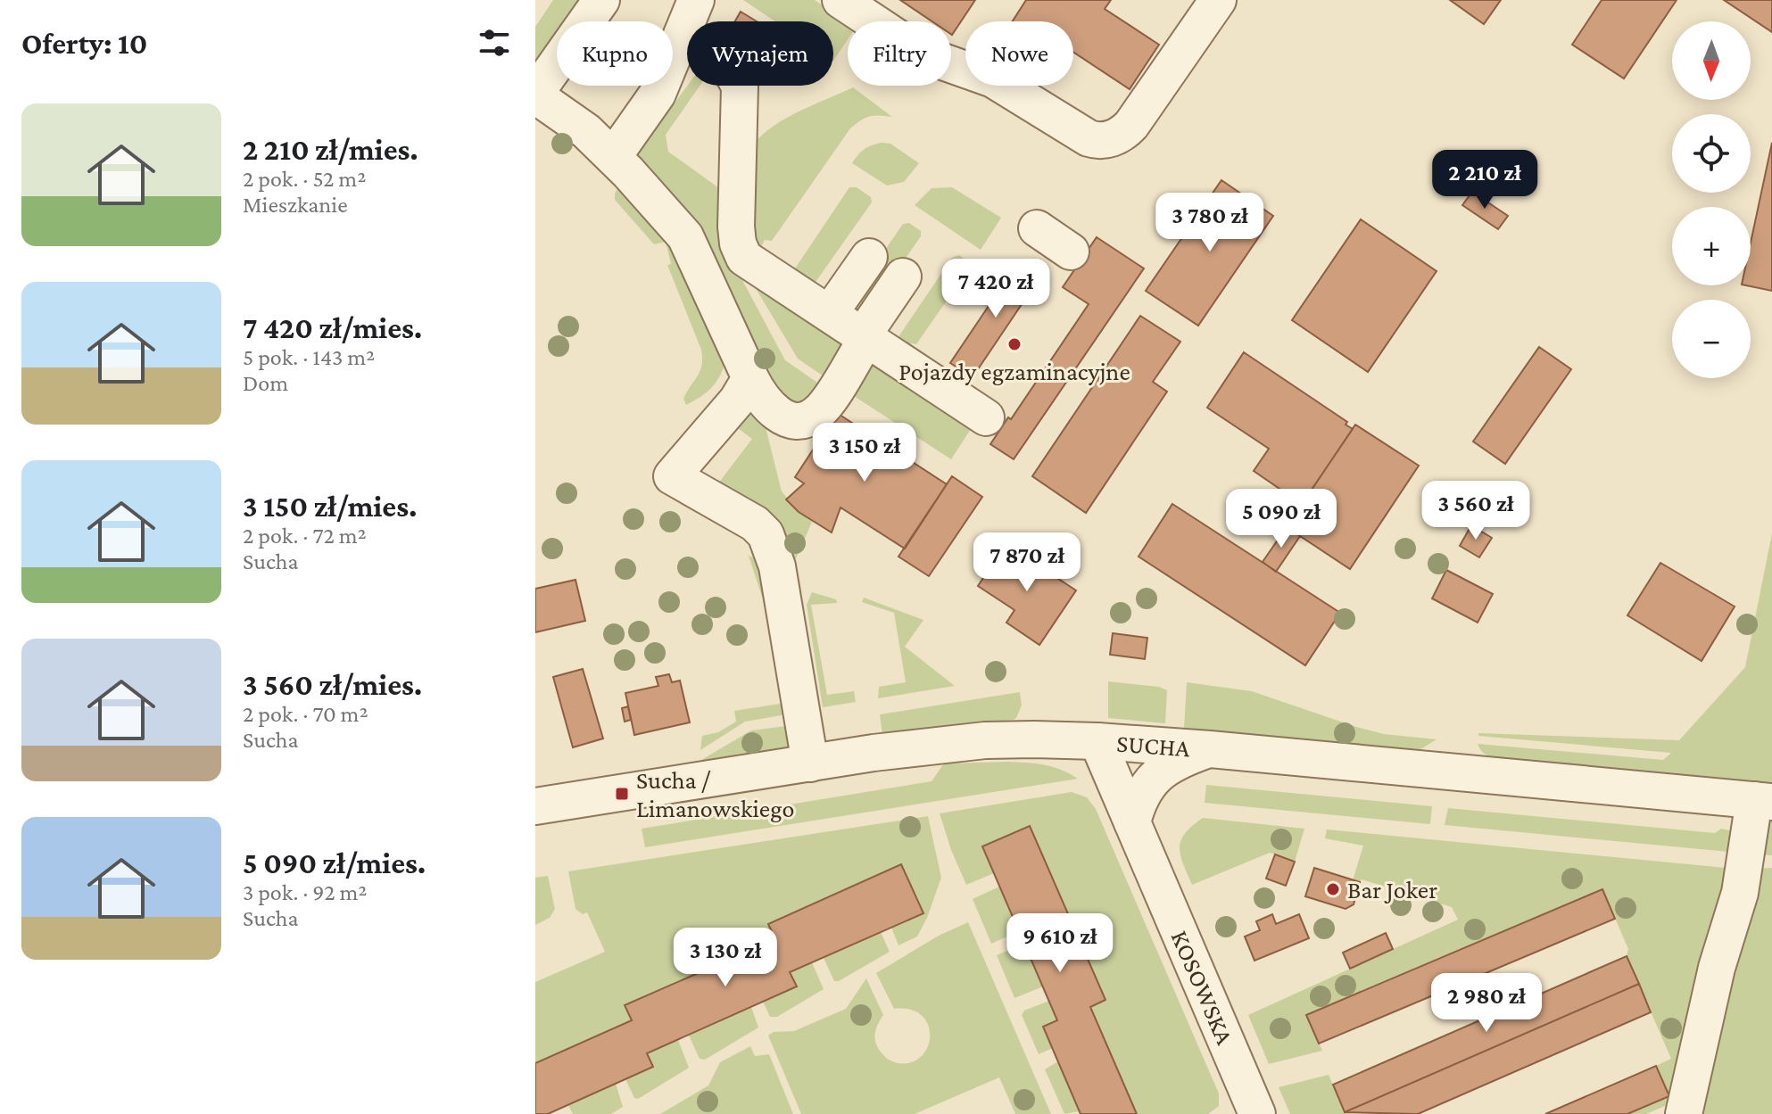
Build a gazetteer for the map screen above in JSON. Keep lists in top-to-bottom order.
{
  "streets": {
    "street": ["SUCHA", "KOSOWSKA"]
  },
  "crossings": [
    ["SUCHA", "KOSOWSKA"]
  ],
  "places": {
    "other": ["Pojazdy egzaminacyjne", "Bar Joker"],
    "transit": ["Sucha / Limanowskiego"]
  },
  "north": "bottom",
  "page": {
    "heading": "Oferty: 10",
    "map_buttons": ["+", "−"],
    "chip": [
      "Kupno",
      "Wynajem",
      "Filtry",
      "Nowe"
    ],
    "list": [
      {
        "name": "2 210 zł/mies.",
        "note": "2 pok. · 52 m² · Mieszkanie"
      },
      {
        "name": "7 420 zł/mies.",
        "note": "5 pok. · 143 m² · Dom"
      },
      {
        "name": "3 150 zł/mies.",
        "note": "2 pok. · 72 m² · Sucha"
      },
      {
        "name": "3 560 zł/mies.",
        "note": "2 pok. · 70 m² · Sucha"
      },
      {
        "name": "5 090 zł/mies.",
        "note": "3 pok. · 92 m² · Sucha"
      }
    ],
    "price": [
      "2 210 zł",
      "3 780 zł",
      "7 420 zł",
      "3 150 zł",
      "3 560 zł",
      "5 090 zł",
      "7 870 zł",
      "9 610 zł",
      "3 130 zł",
      "2 980 zł"
    ]
  }
}
